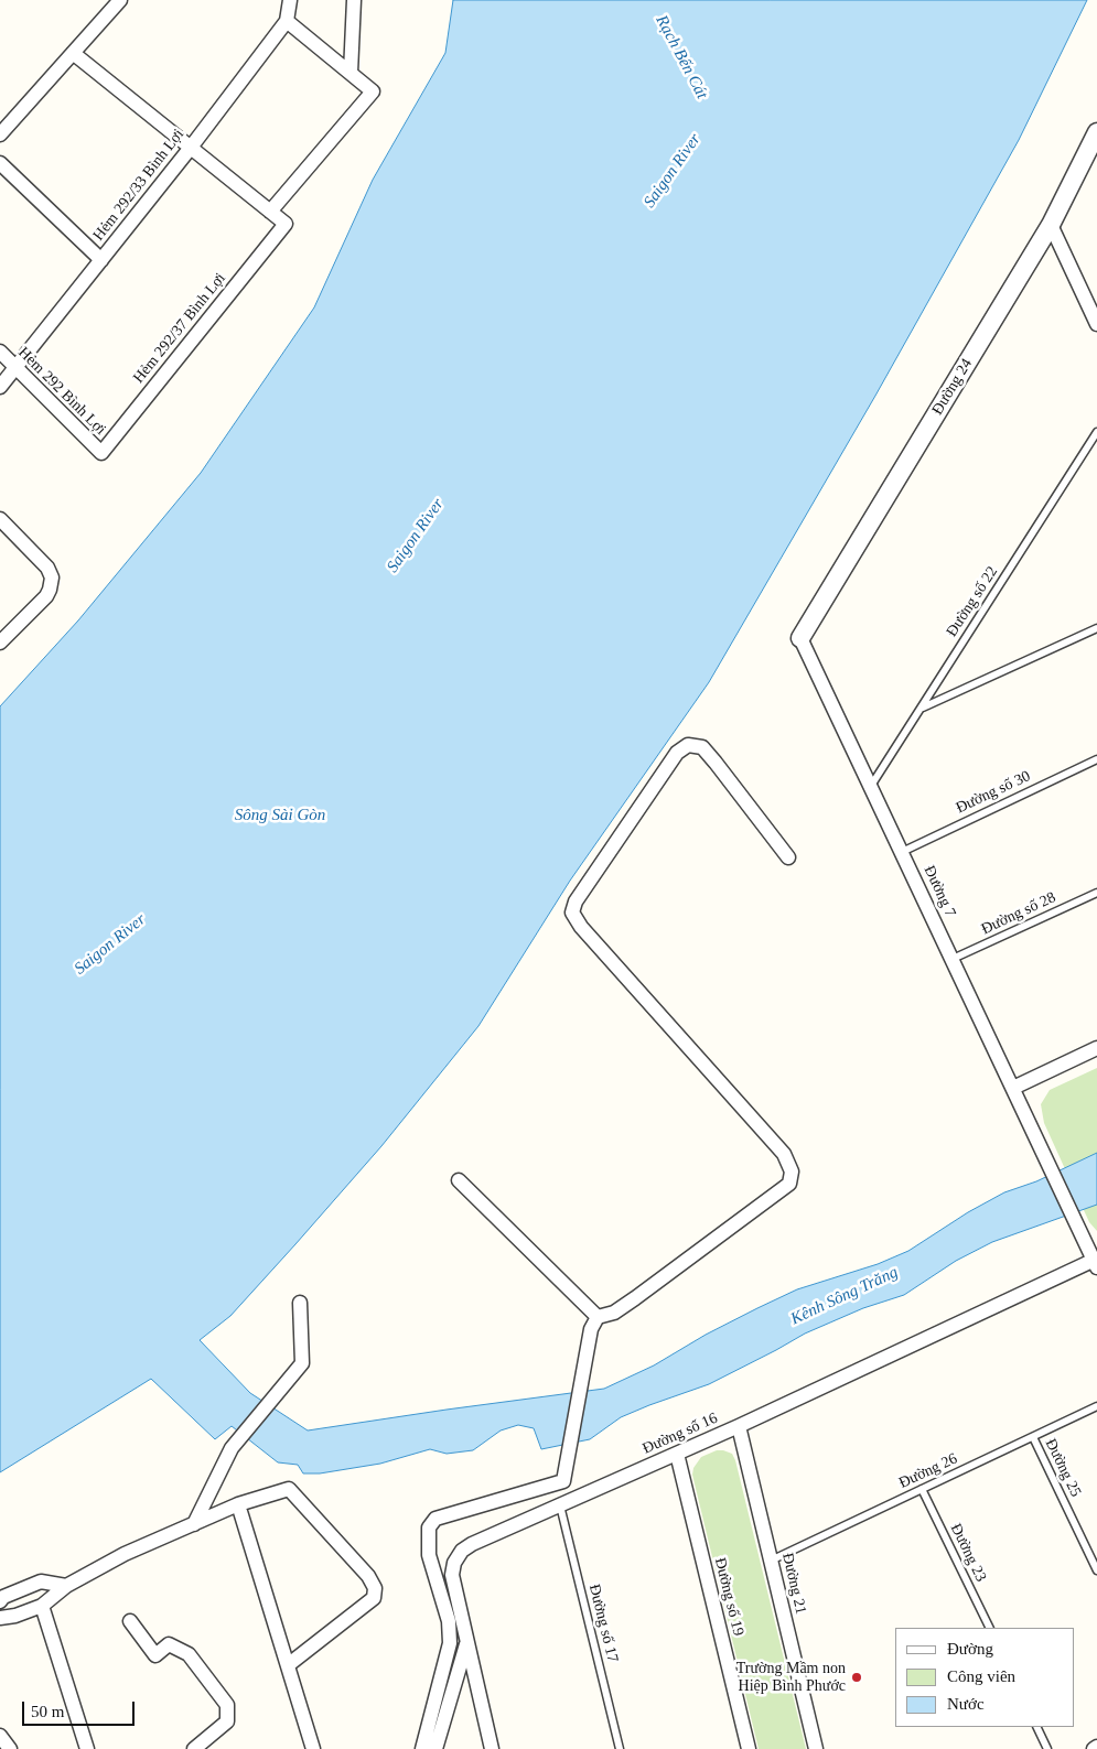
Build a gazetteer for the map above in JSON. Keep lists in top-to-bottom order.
{
  "streets": {
    "street": [
      "Hẻm 292/33 Bình Lợi",
      "Hẻm 292/37 Bình Lợi",
      "Đường 24",
      "Hẻm 292 Bình Lợi",
      "Đường 7",
      "Đường số 16",
      "Đường 21",
      "Đường số 19"
    ],
    "lane": [
      "Đường số 22",
      "Đường số 30",
      "Đường số 28",
      "Đường 25",
      "Đường 26",
      "Đường 23",
      "Đường số 17"
    ]
  },
  "crossings": [
    ["Hẻm 292/33 Bình Lợi", "Hẻm 292 Bình Lợi"],
    ["Hẻm 292/37 Bình Lợi", "Hẻm 292 Bình Lợi"],
    ["Đường 24", "Đường 7"],
    ["Đường số 22", "Đường 7"],
    ["Đường số 30", "Đường 7"],
    ["Đường 7", "Đường số 28"],
    ["Đường 7", "Đường số 16"],
    ["Đường số 16", "Đường 21"],
    ["Đường số 16", "Đường số 19"],
    ["Đường số 16", "Đường số 17"],
    ["Đường 25", "Đường 26"],
    ["Đường 26", "Đường 23"],
    ["Đường 26", "Đường 21"]
  ],
  "water": [
    "Rạch Bến Cát",
    "Saigon River",
    "Sông Sài Gòn",
    "Kênh Sông Trăng"
  ],
  "places": ["Trường Mầm non Hiệp Bình Phước"],
  "legend": ["Đường", "Công viên", "Nước"],
  "scale_bar": "50 m"
}
